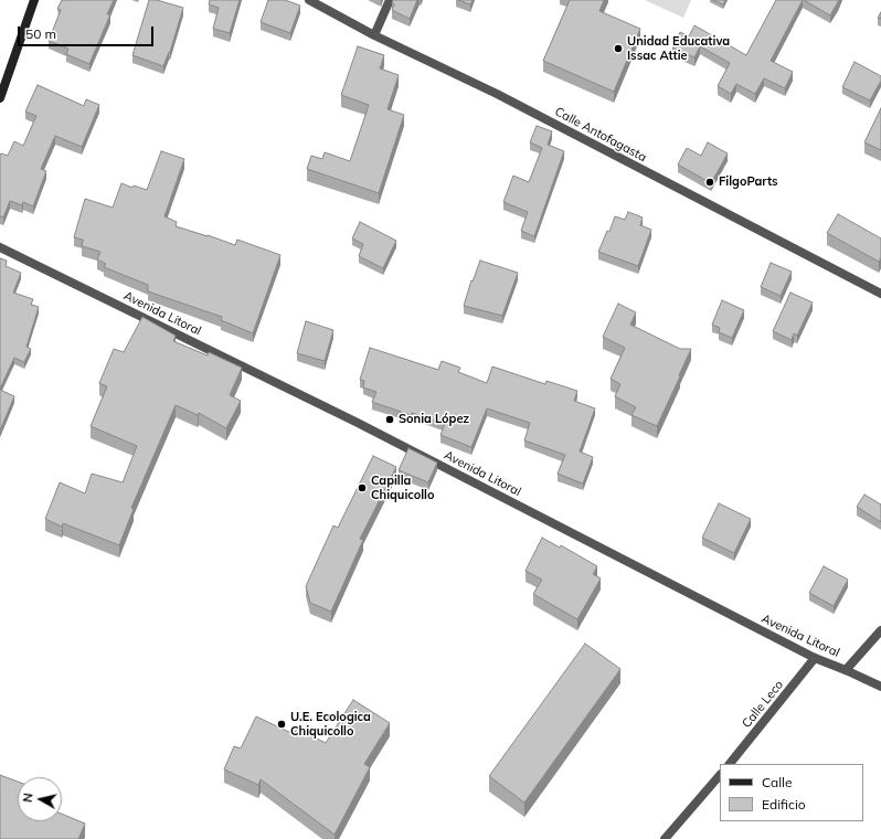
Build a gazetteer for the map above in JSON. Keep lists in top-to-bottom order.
{
  "streets": {
    "street": ["Calle Antofagasta", "Avenida Litoral", "Calle Leco"]
  },
  "crossings": [
    ["Avenida Litoral", "Calle Leco"]
  ],
  "places": [
    "Unidad Educativa Issac Attie",
    "FilgoParts",
    "Sonia López",
    "Capilla Chiquicollo",
    "U.E. Ecologica Chiquicollo"
  ],
  "legend": ["Calle", "Edificio"],
  "scale_bar": "50 m",
  "north": "left"
}
